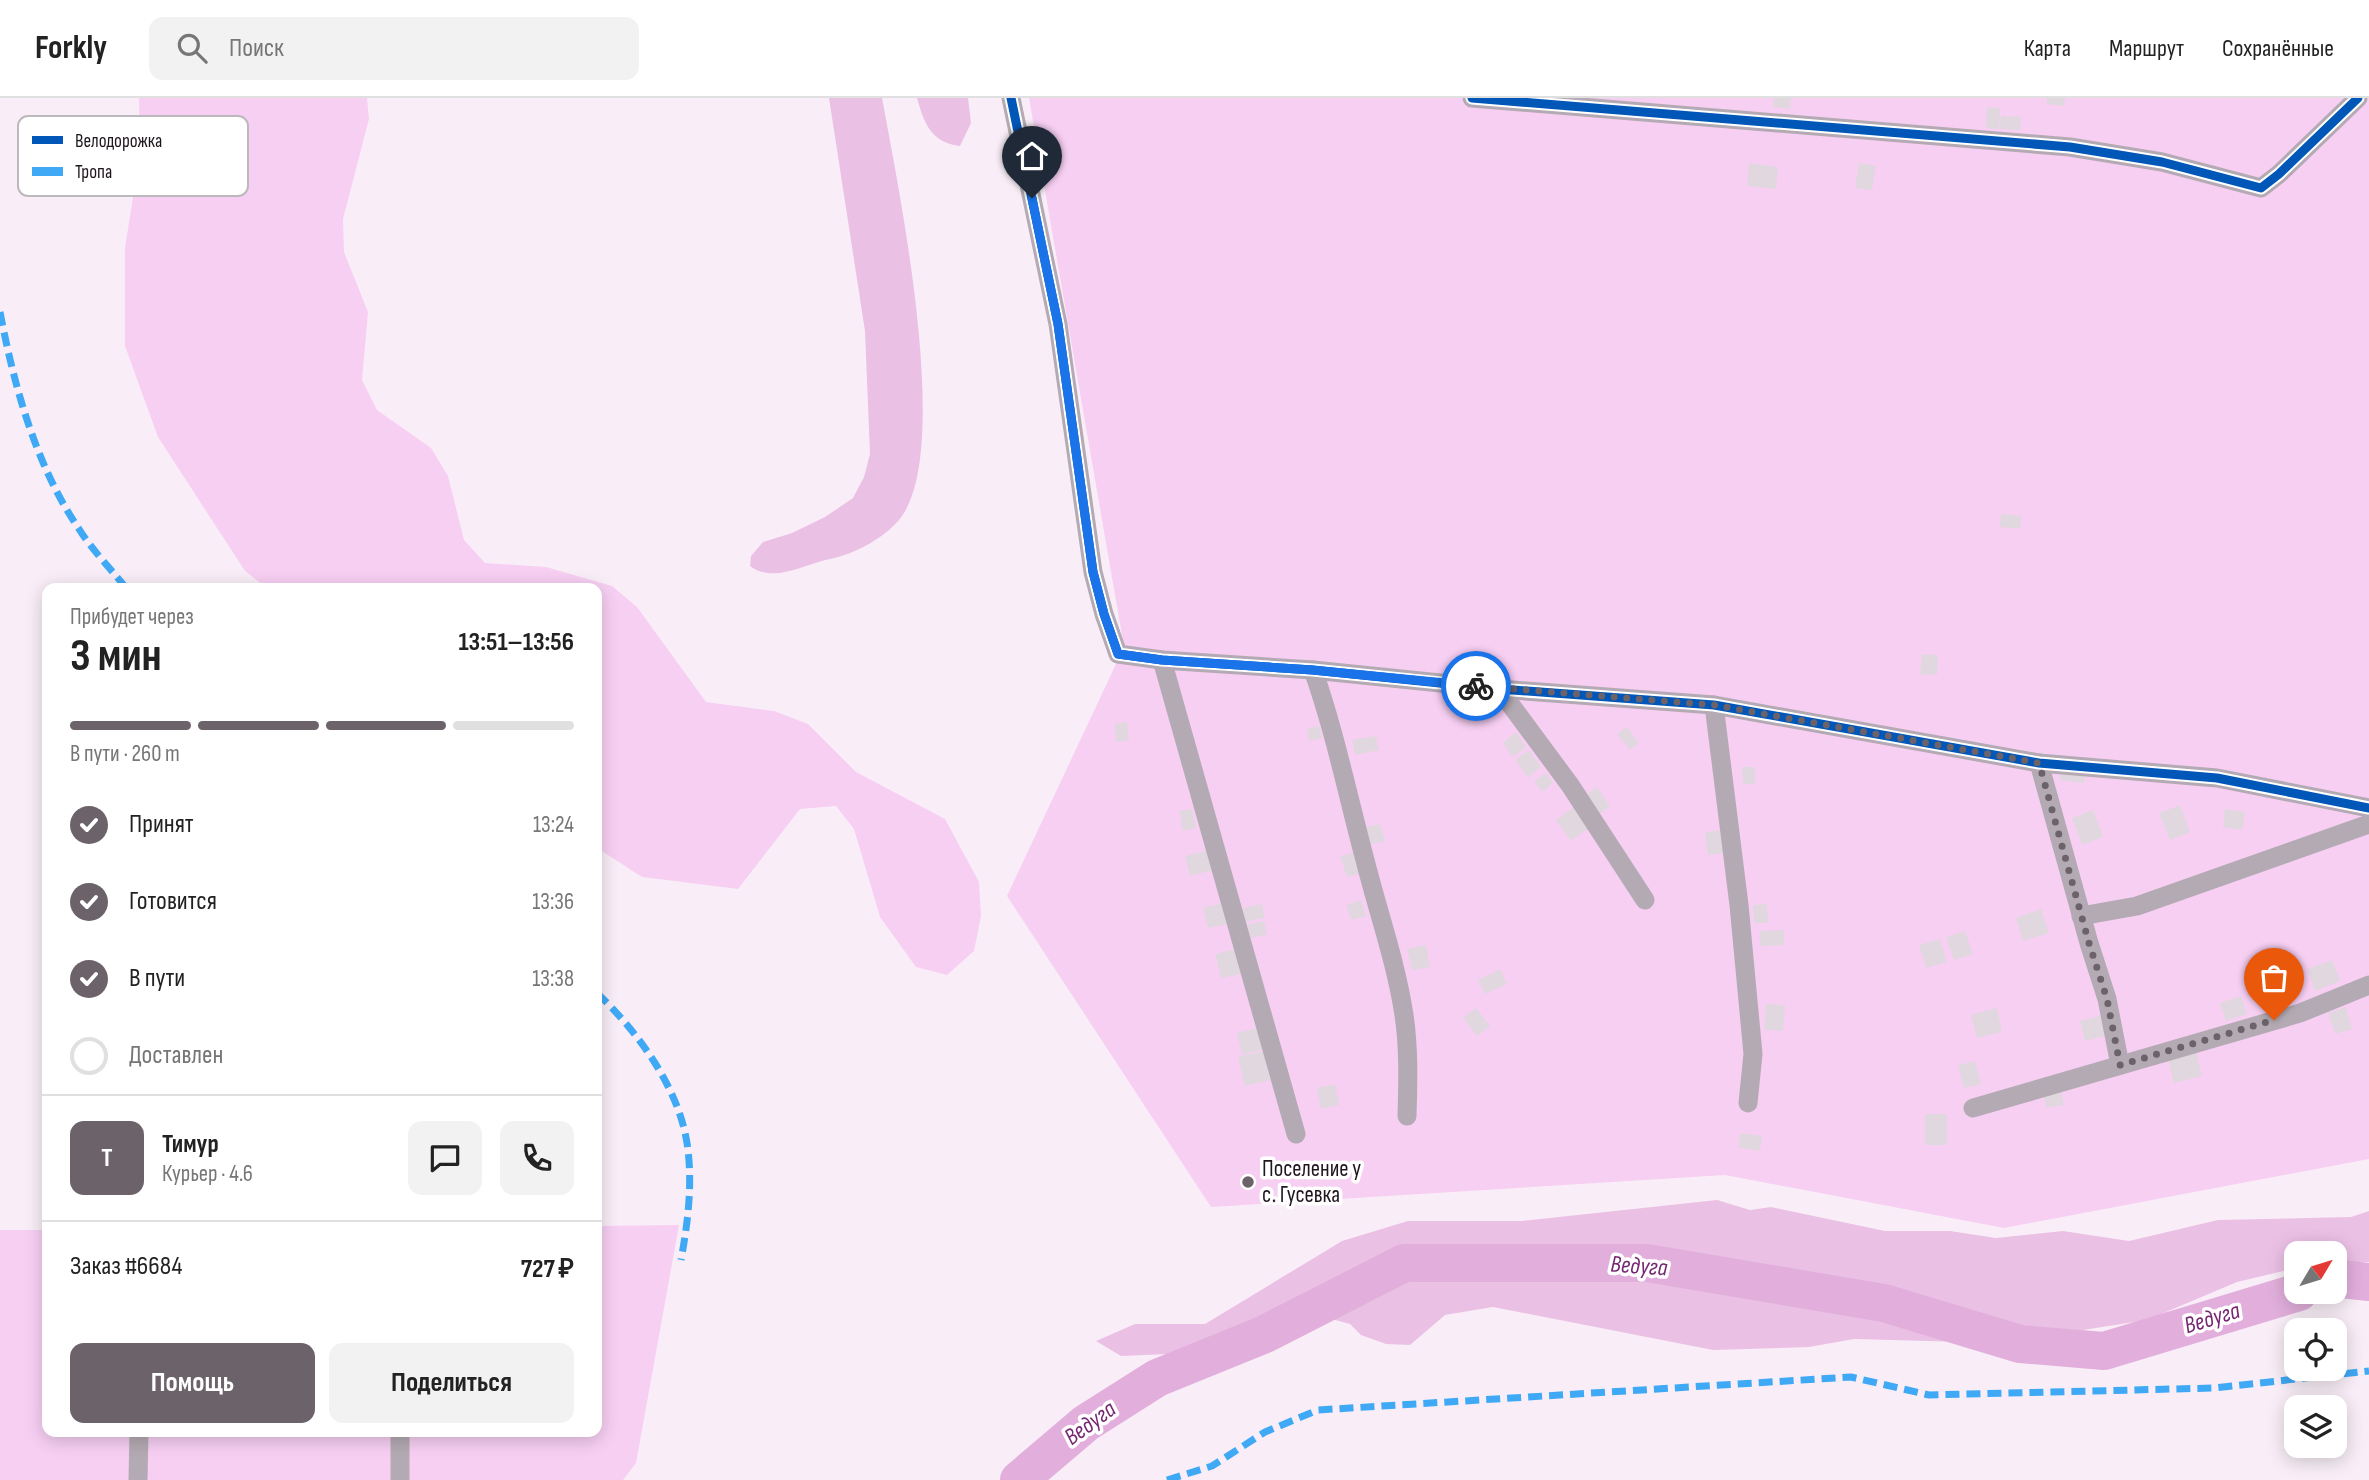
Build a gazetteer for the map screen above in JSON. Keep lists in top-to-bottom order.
{
  "water": ["Ведуга"],
  "places": ["Поселение у с. Гусевка"],
  "legend": ["Велодорожка", "Тропа"],
  "north": "top right",
  "page": {
    "header": "Forkly",
    "search": "Поиск",
    "nav": ["Карта", "Маршрут", "Сохранённые"],
    "heading": ["3 мин", "Прибудет через", "13:51–13:56"],
    "panel": [
      "Тимур",
      "Курьер · 4.6",
      "Заказ #6684",
      "727 ₽"
    ],
    "bar": "В пути · 260 m",
    "list": [
      ["Принят", "13:24"],
      ["Готовится", "13:36"],
      ["В пути", "13:38"],
      "Доставлен"
    ],
    "round": "Т",
    "buttons": ["Помощь", "Поделиться"]
  }
}
